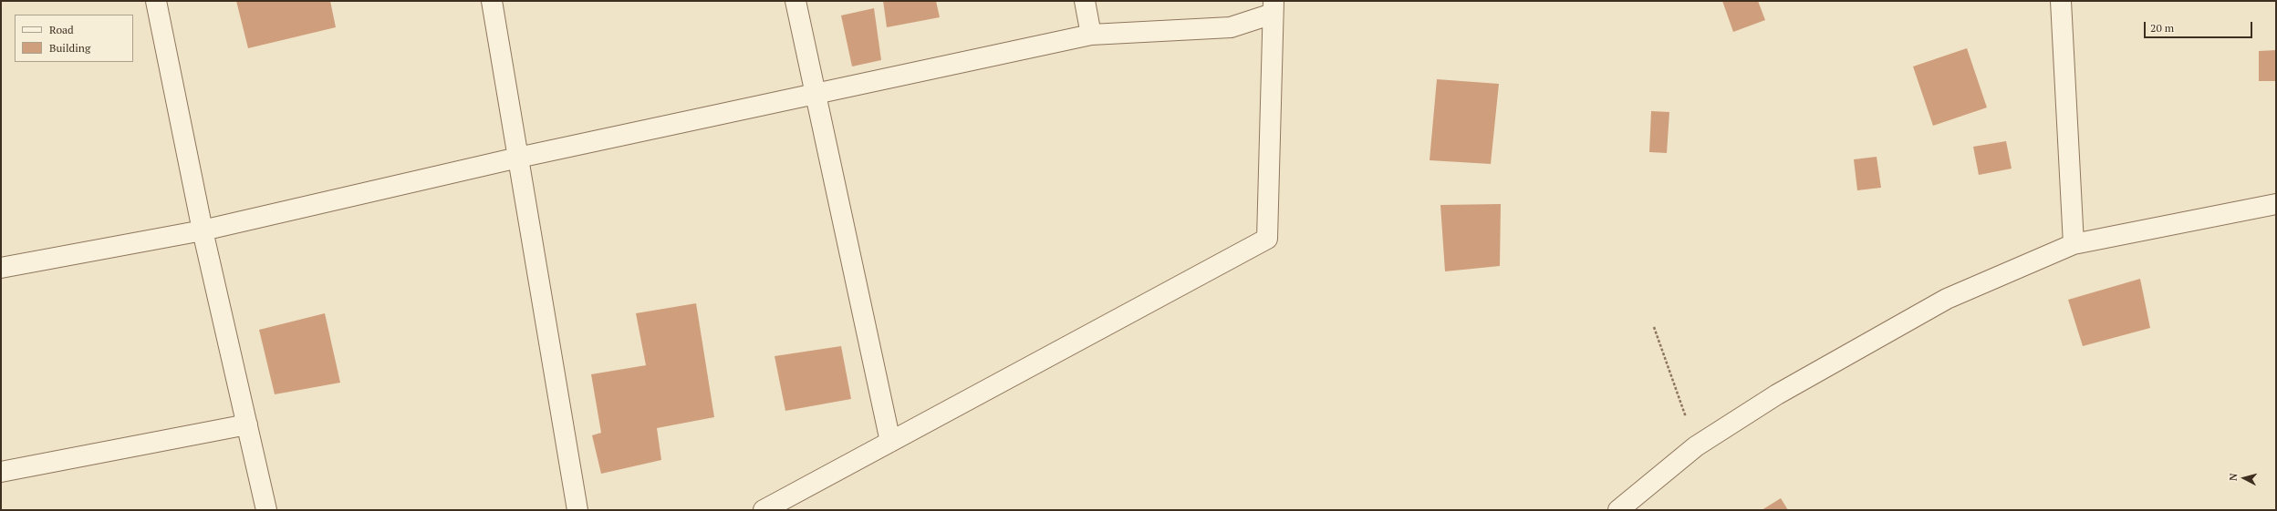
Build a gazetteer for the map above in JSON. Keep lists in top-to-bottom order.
{
  "legend": ["Road", "Building"],
  "scale_bar": "20 m",
  "north": "left"
}
